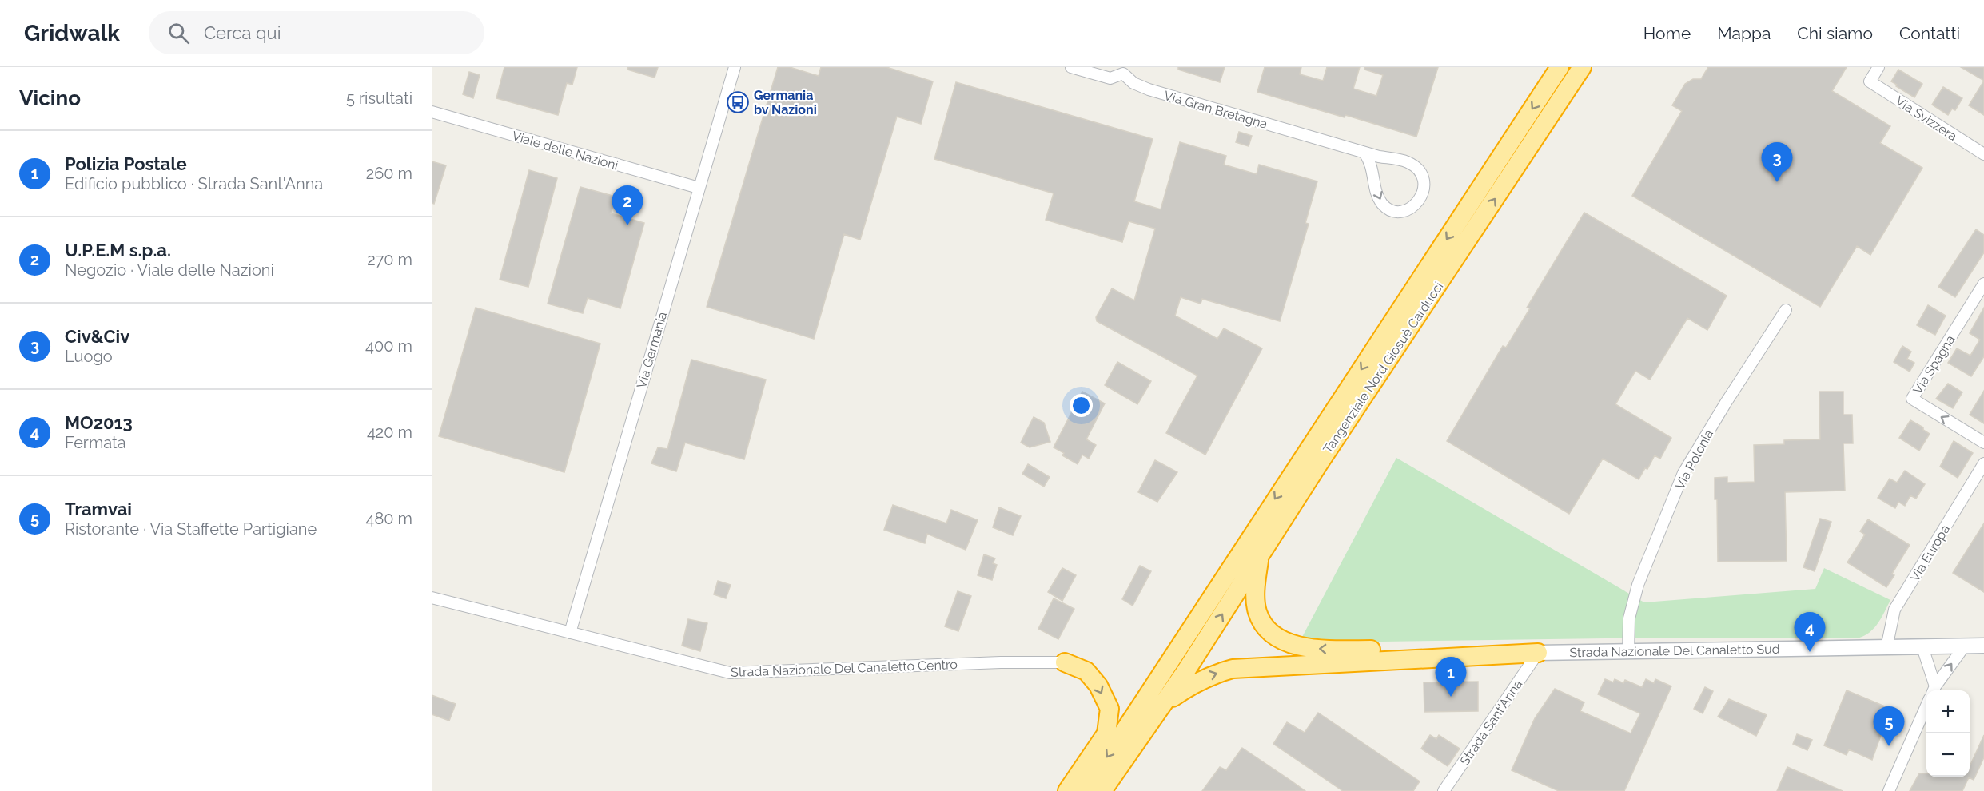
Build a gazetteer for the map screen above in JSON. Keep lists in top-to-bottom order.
{
  "streets": {
    "highway": ["Tangenziale Nord Giosuè Carducci"],
    "main road": ["Strada Nazionale Del Canaletto Sud"],
    "street": [
      "Via Gran Bretagna",
      "Via Svizzera",
      "Viale delle Nazioni",
      "Via Germania",
      "Via Spagna",
      "Via Polonia",
      "Via Europa",
      "Strada Nazionale Del Canaletto Centro",
      "Strada Sant'Anna"
    ]
  },
  "crossings": [
    ["Viale delle Nazioni", "Via Germania"],
    ["Via Germania", "Strada Nazionale Del Canaletto Centro"],
    ["Via Polonia", "Strada Nazionale Del Canaletto Sud"],
    ["Via Europa", "Strada Nazionale Del Canaletto Sud"],
    ["Strada Nazionale Del Canaletto Sud", "Strada Sant'Anna"]
  ],
  "places": {
    "bus stop": ["Germania bv Nazioni"]
  },
  "page": {
    "header": "Gridwalk",
    "search": "Cerca qui",
    "nav": [
      "Home",
      "Mappa",
      "Chi siamo",
      "Contatti"
    ],
    "heading": ["Vicino", "5 risultati"],
    "list": [
      {
        "mark": "1",
        "name": "Polizia Postale",
        "note": "Edificio pubblico · Strada Sant'Anna",
        "value": "260 m"
      },
      {
        "mark": "2",
        "name": "U.P.E.M s.p.a.",
        "note": "Negozio · Viale delle Nazioni",
        "value": "270 m"
      },
      {
        "mark": "3",
        "name": "Civ&Civ",
        "note": "Luogo",
        "value": "400 m"
      },
      {
        "mark": "4",
        "name": "MO2013",
        "note": "Fermata",
        "value": "420 m"
      },
      {
        "mark": "5",
        "name": "Tramvai",
        "note": "Ristorante · Via Staffette Partigiane",
        "value": "480 m"
      }
    ],
    "pins": [
      "3",
      "2",
      "4",
      "1",
      "5"
    ],
    "map_buttons": ["+", "−"]
  }
}
